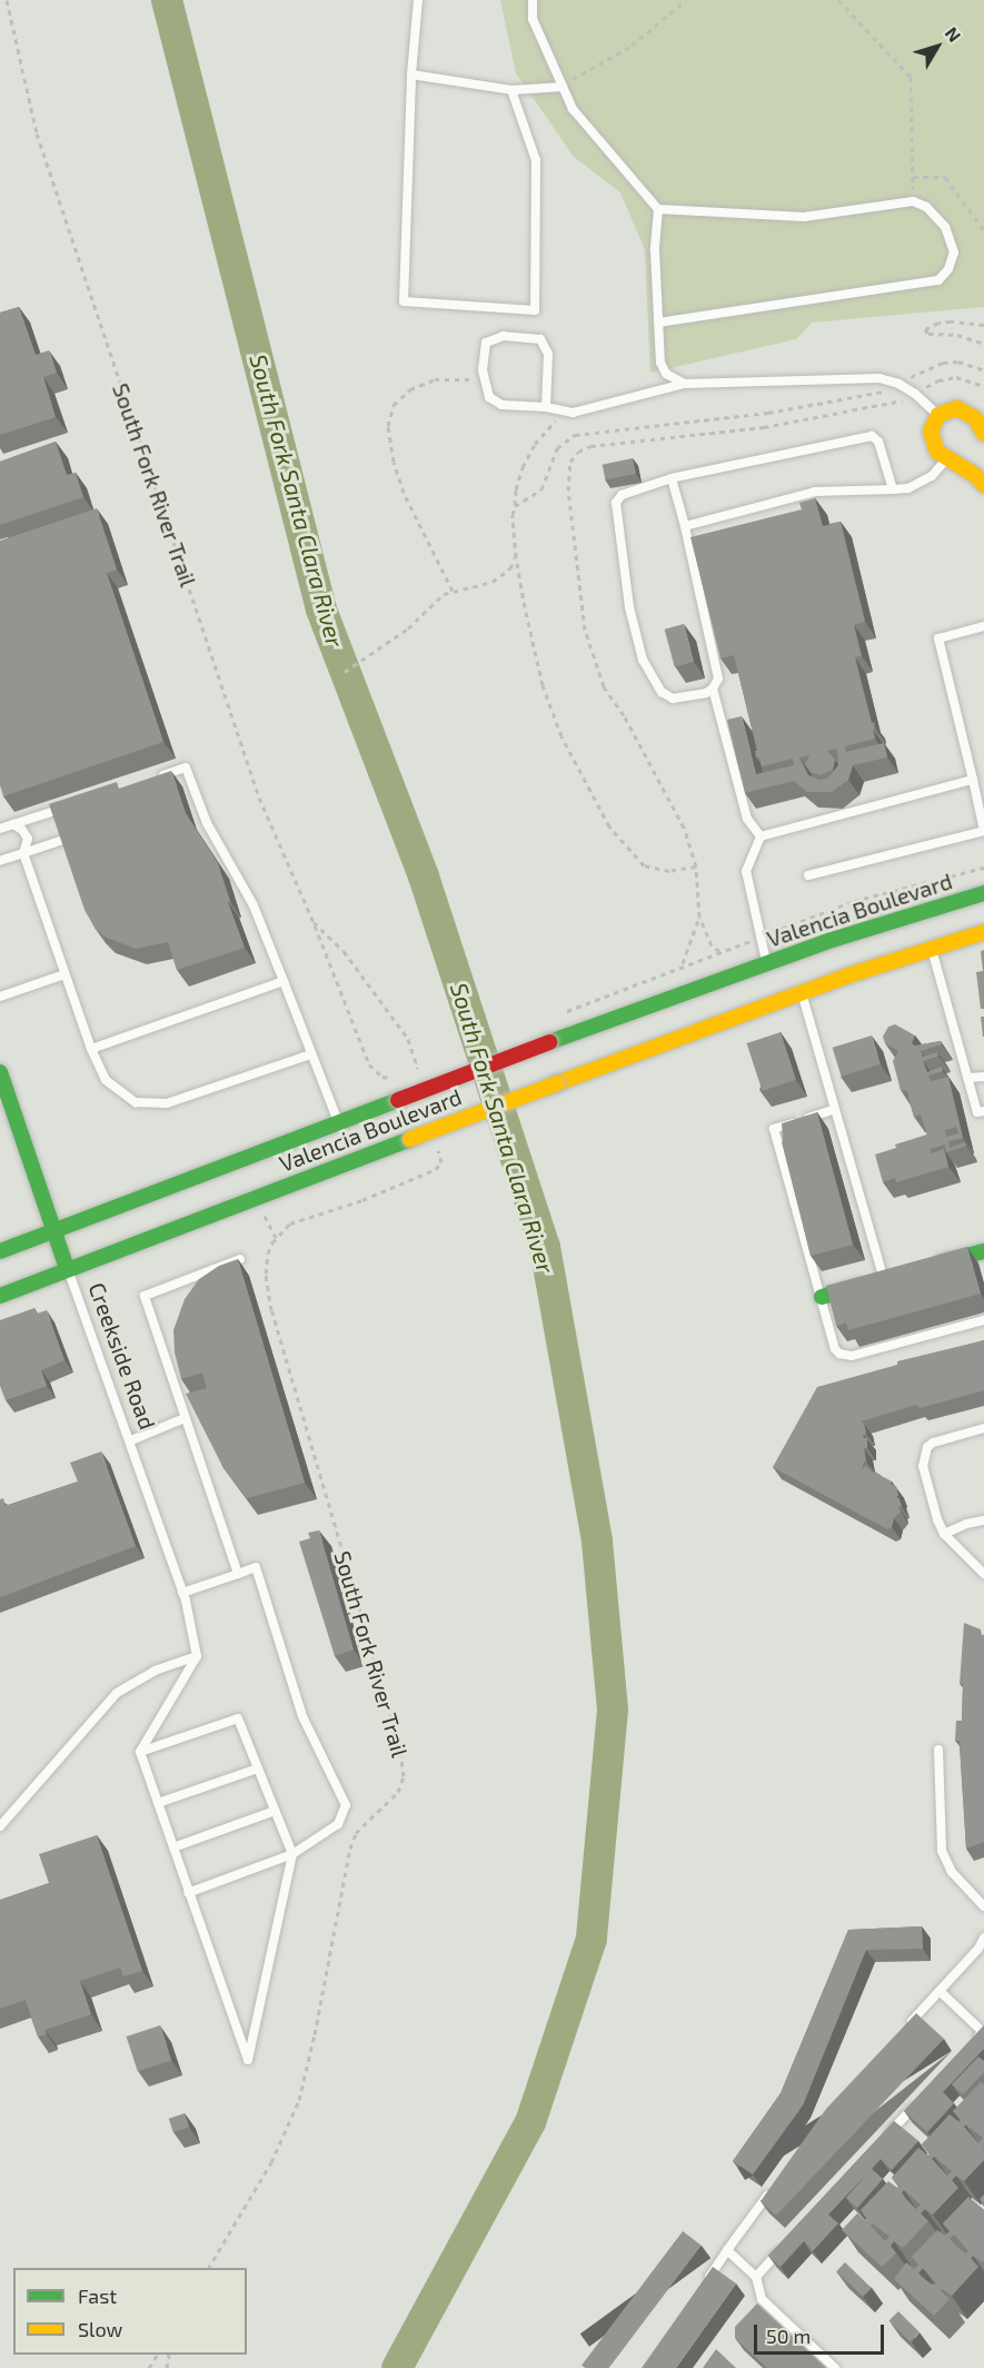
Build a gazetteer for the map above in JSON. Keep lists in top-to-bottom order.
{
  "streets": {
    "main road": ["Valencia Boulevard", "Creekside Road"],
    "path": ["South Fork River Trail"]
  },
  "crossings": [
    ["Valencia Boulevard", "Creekside Road"]
  ],
  "water": ["South Fork Santa Clara River"],
  "legend": ["Fast", "Slow"],
  "scale_bar": "50 m",
  "north": "top right"
}
